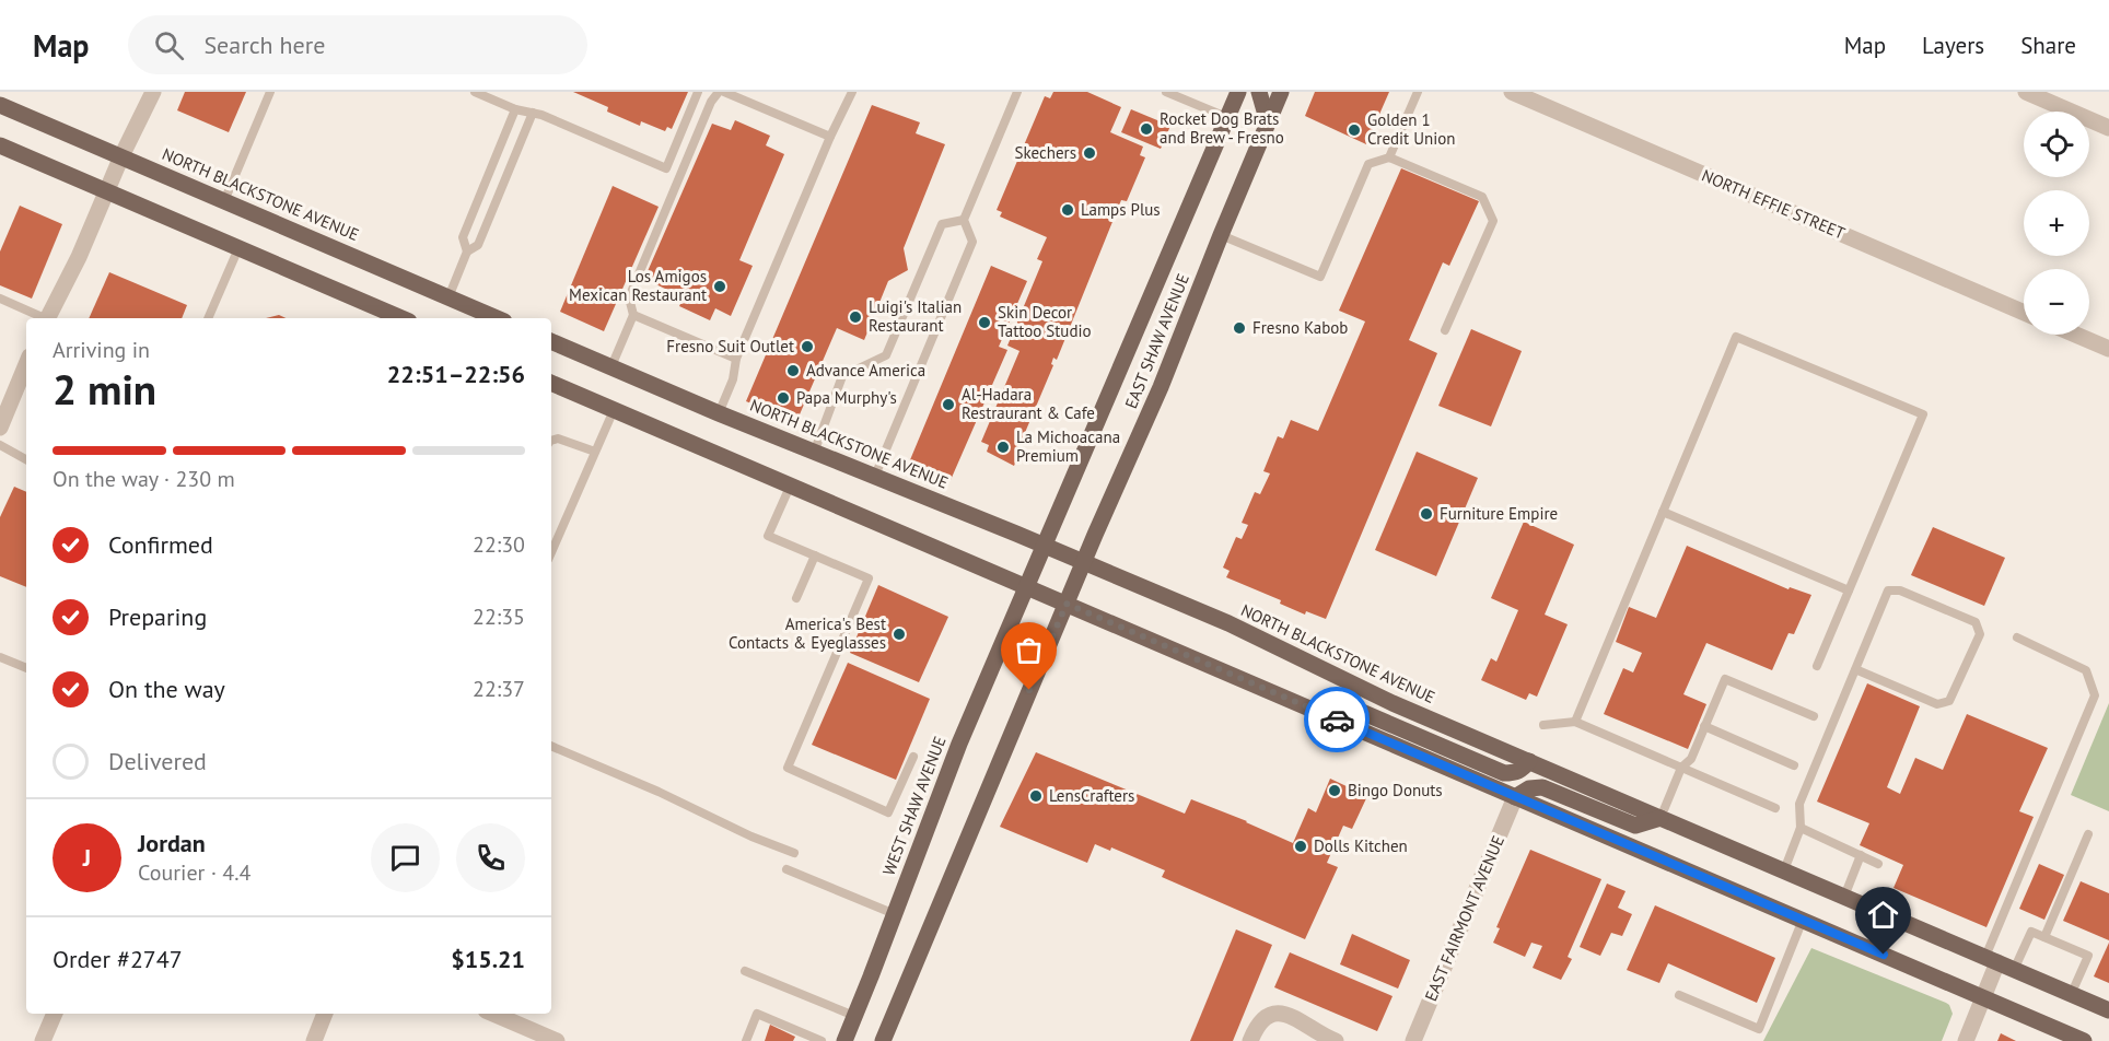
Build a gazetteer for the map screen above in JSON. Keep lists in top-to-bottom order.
{
  "streets": {
    "main road": ["NORTH BLACKSTONE AVENUE", "EAST SHAW AVENUE", "WEST SHAW AVENUE"],
    "street": ["NORTH EFFIE STREET", "EAST FAIRMONT AVENUE"]
  },
  "crossings": [
    ["NORTH BLACKSTONE AVENUE", "EAST SHAW AVENUE"],
    ["EAST SHAW AVENUE", "WEST SHAW AVENUE"]
  ],
  "places": [
    "Rocket Dog Brats and Brew - Fresno",
    "Golden 1 Credit Union",
    "Skechers",
    "Lamps Plus",
    "Los Amigos Mexican Restaurant",
    "Luigi's Italian Restaurant",
    "Skin Decor Tattoo Studio",
    "Fresno Kabob",
    "Fresno Suit Outlet",
    "Advance America",
    "Papa Murphy's",
    "Al-Hadara Restraurant & Cafe",
    "La Michoacana Premium",
    "Furniture Empire",
    "America's Best Contacts & Eyeglasses",
    "Bingo Donuts",
    "LensCrafters",
    "Dolls Kitchen"
  ],
  "page": {
    "header": "Map",
    "search": "Search here",
    "nav": ["Map", "Layers", "Share"],
    "map_buttons": ["+", "−"],
    "heading": ["2 min", "Arriving in", "22:51–22:56"],
    "panel": [
      "Jordan",
      "Courier · 4.4",
      "Order #2747",
      "$15.21"
    ],
    "bar": "On the way · 230 m",
    "list": [
      ["Confirmed", "22:30"],
      ["Preparing", "22:35"],
      ["On the way", "22:37"],
      "Delivered"
    ],
    "round": "J"
  }
}
